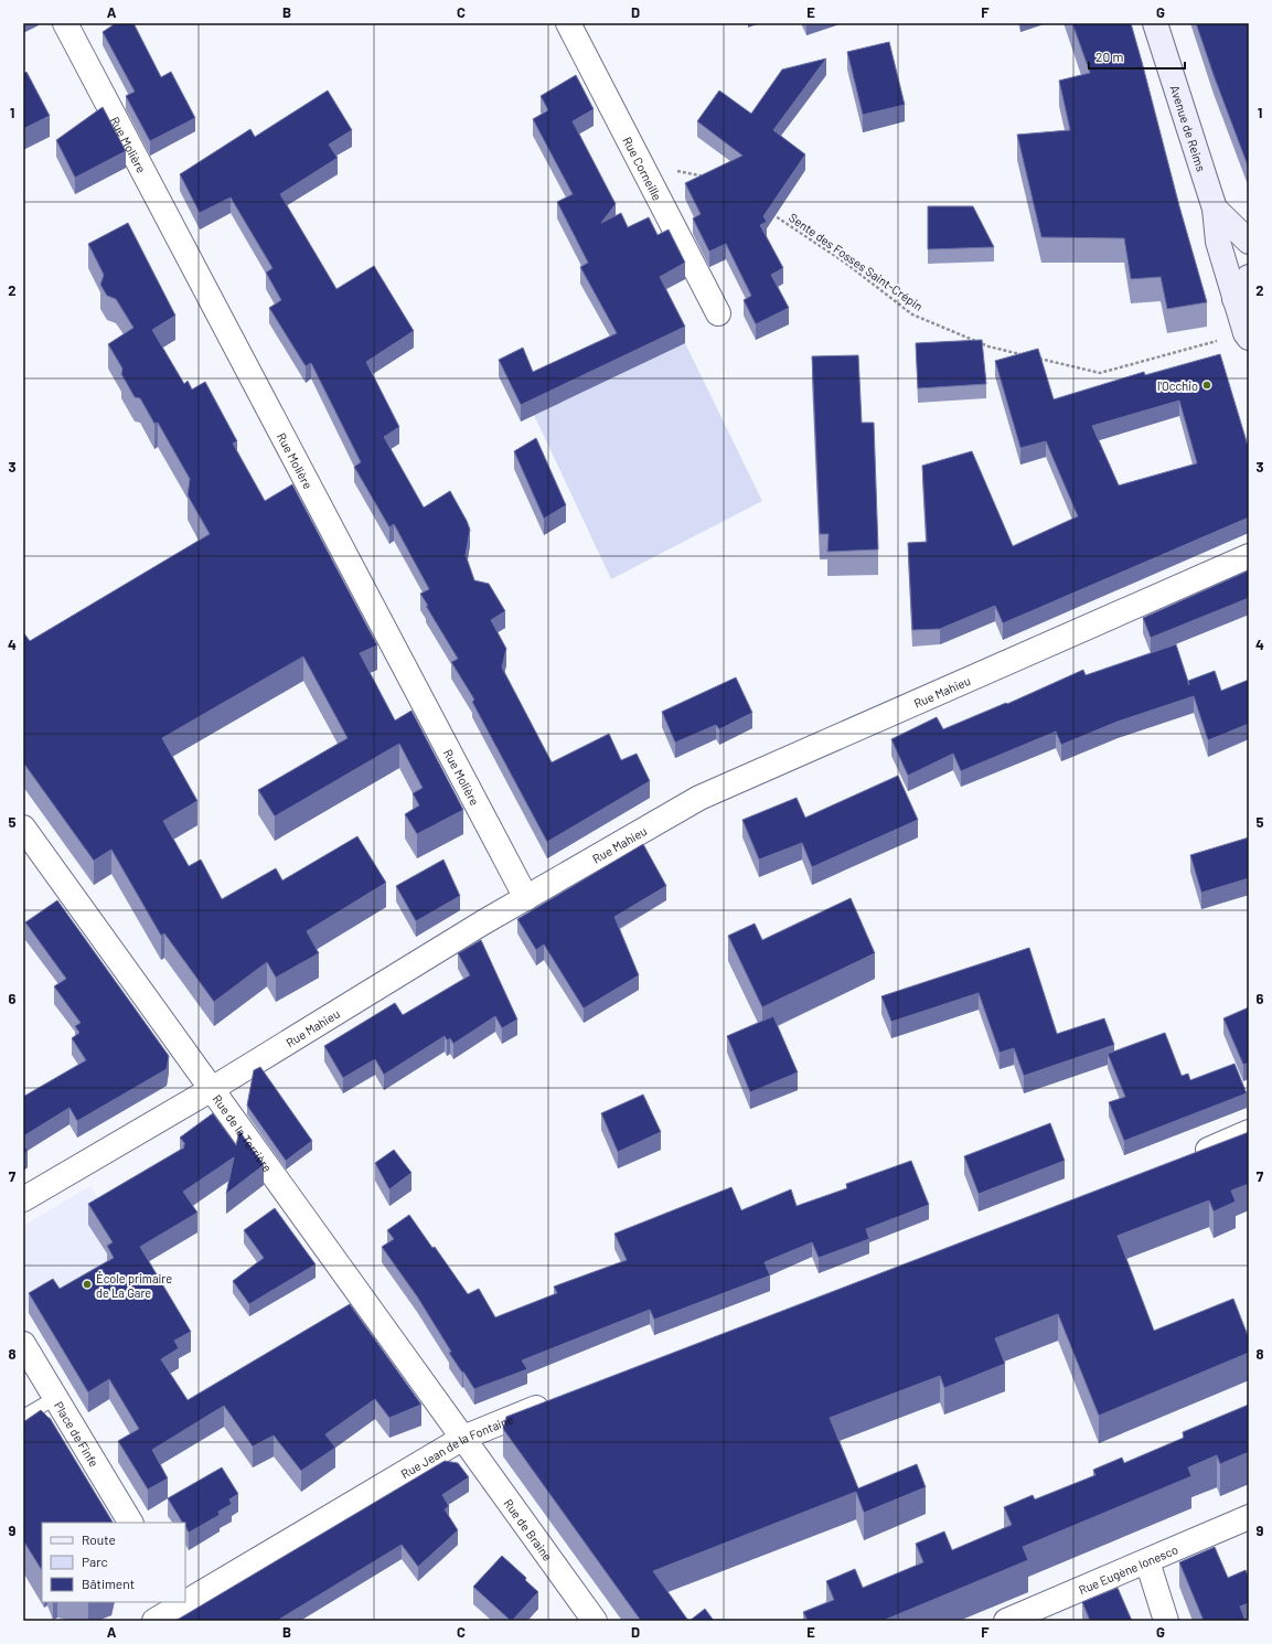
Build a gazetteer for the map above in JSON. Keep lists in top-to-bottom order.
{
  "streets": {
    "main road": ["Avenue de Reims"],
    "street": [
      "Rue Molière",
      "Rue Corneille",
      "Rue Mahieu",
      "Rue de la Terrière",
      "Place de Finfe",
      "Rue Jean de la Fontaine",
      "Rue de Braine",
      "Rue Eugène Ionesco"
    ],
    "path": ["Sente des Fosses Saint-Crépin"]
  },
  "crossings": [
    ["Rue Molière", "Rue Mahieu"],
    ["Rue Mahieu", "Rue de la Terrière"],
    ["Rue de la Terrière", "Rue Jean de la Fontaine"],
    ["Rue de la Terrière", "Rue de Braine"],
    ["Rue Jean de la Fontaine", "Rue de Braine"]
  ],
  "places": ["l'Occhio", "École primaire de La Gare"],
  "legend": ["Route", "Parc", "Bâtiment"],
  "scale_bar": "20 m",
  "grid": {
    "columns": [
      "A",
      "B",
      "C",
      "D",
      "E",
      "F",
      "G"
    ],
    "rows": [
      "1",
      "2",
      "3",
      "4",
      "5",
      "6",
      "7",
      "8",
      "9"
    ]
  }
}
